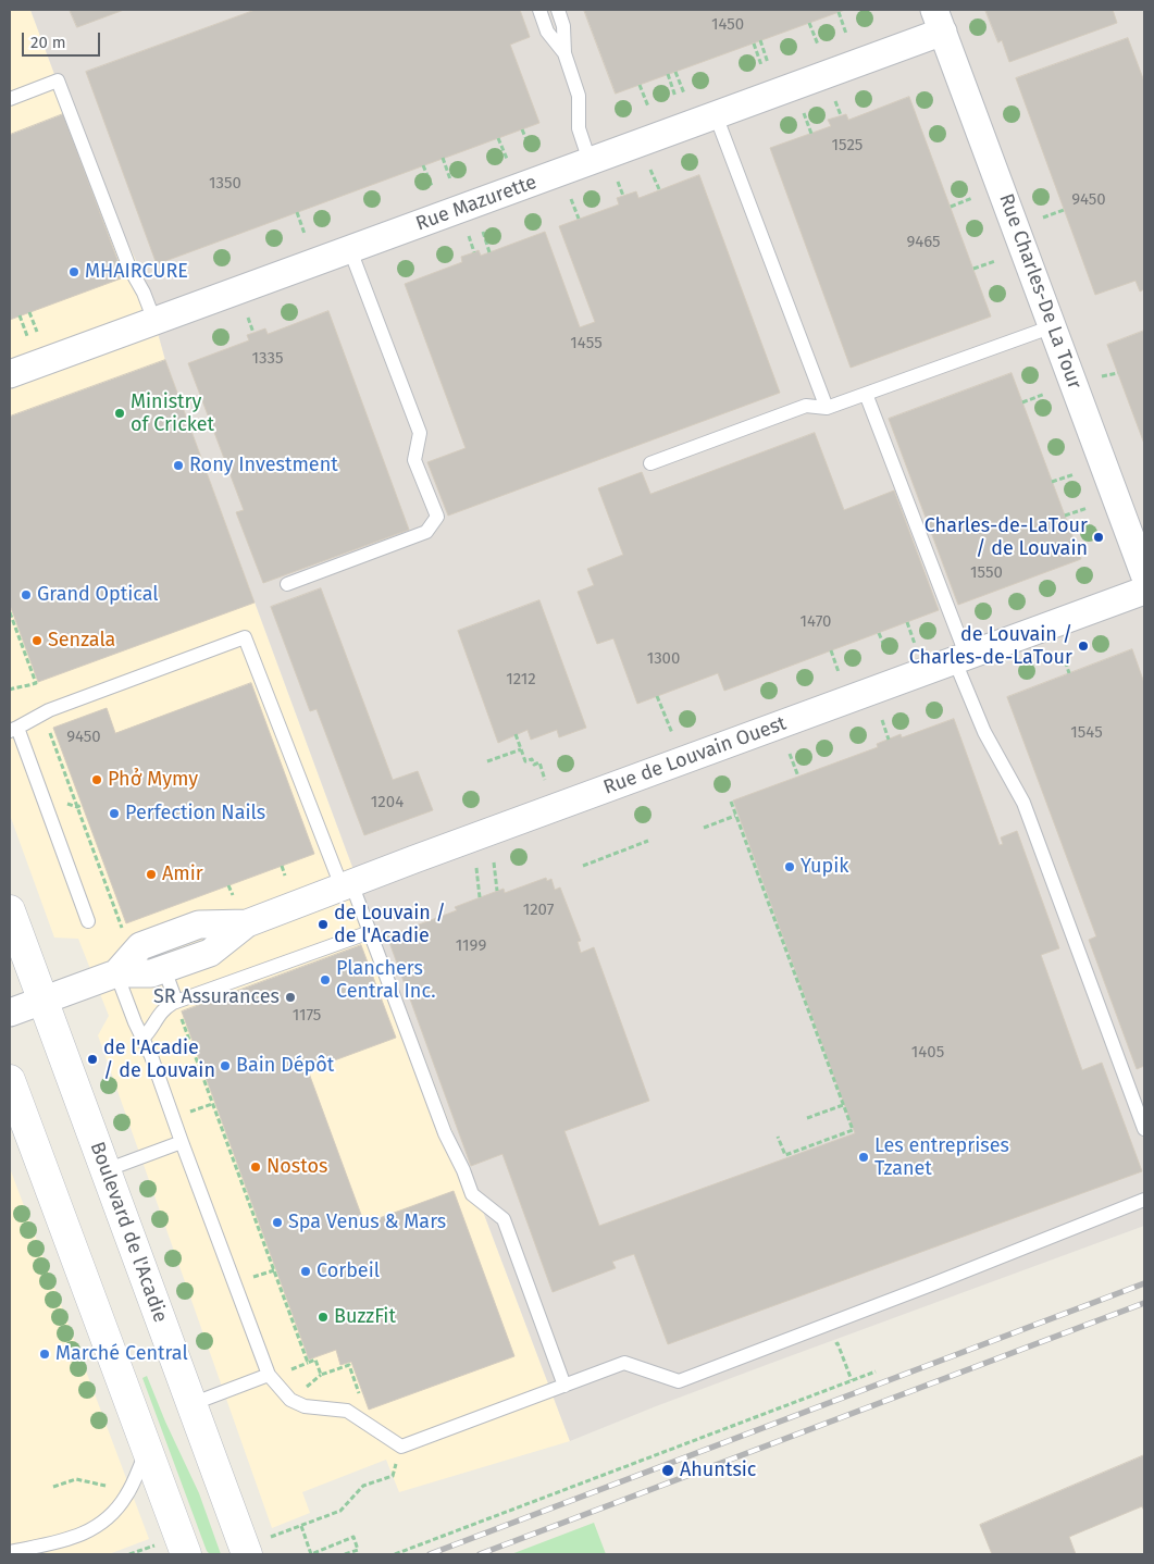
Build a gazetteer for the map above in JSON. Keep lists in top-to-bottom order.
{
  "streets": {
    "main road": ["Boulevard de l'Acadie"],
    "street": ["Rue Mazurette", "Rue Charles-De La Tour", "Rue de Louvain Ouest"]
  },
  "crossings": [
    ["Rue Mazurette", "Rue Charles-De La Tour"],
    ["Rue de Louvain Ouest", "Boulevard de l'Acadie"]
  ],
  "places": [
    "MHAIRCURE",
    "Ministry of Cricket",
    "Rony Investment",
    "Charles-de-LaTour / de Louvain",
    "Grand Optical",
    "Senzala",
    "de Louvain / Charles-de-LaTour",
    "Phở Mymy",
    "Perfection Nails",
    "Yupik",
    "Amir",
    "de Louvain / de l'Acadie",
    "Planchers Central Inc.",
    "SR Assurances",
    "de l'Acadie / de Louvain",
    "Bain Dépôt",
    "Les entreprises Tzanet",
    "Nostos",
    "Spa Venus & Mars",
    "Corbeil",
    "BuzzFit",
    "Marché Central",
    "Ahuntsic"
  ],
  "house_numbers": [
    "1450",
    "1525",
    "1350",
    "9450",
    "9465",
    "1455",
    "1335",
    "1550",
    "1470",
    "1300",
    "1212",
    "1545",
    "9450",
    "1204",
    "1207",
    "1199",
    "1175",
    "1405"
  ],
  "scale_bar": "20 m"
}
